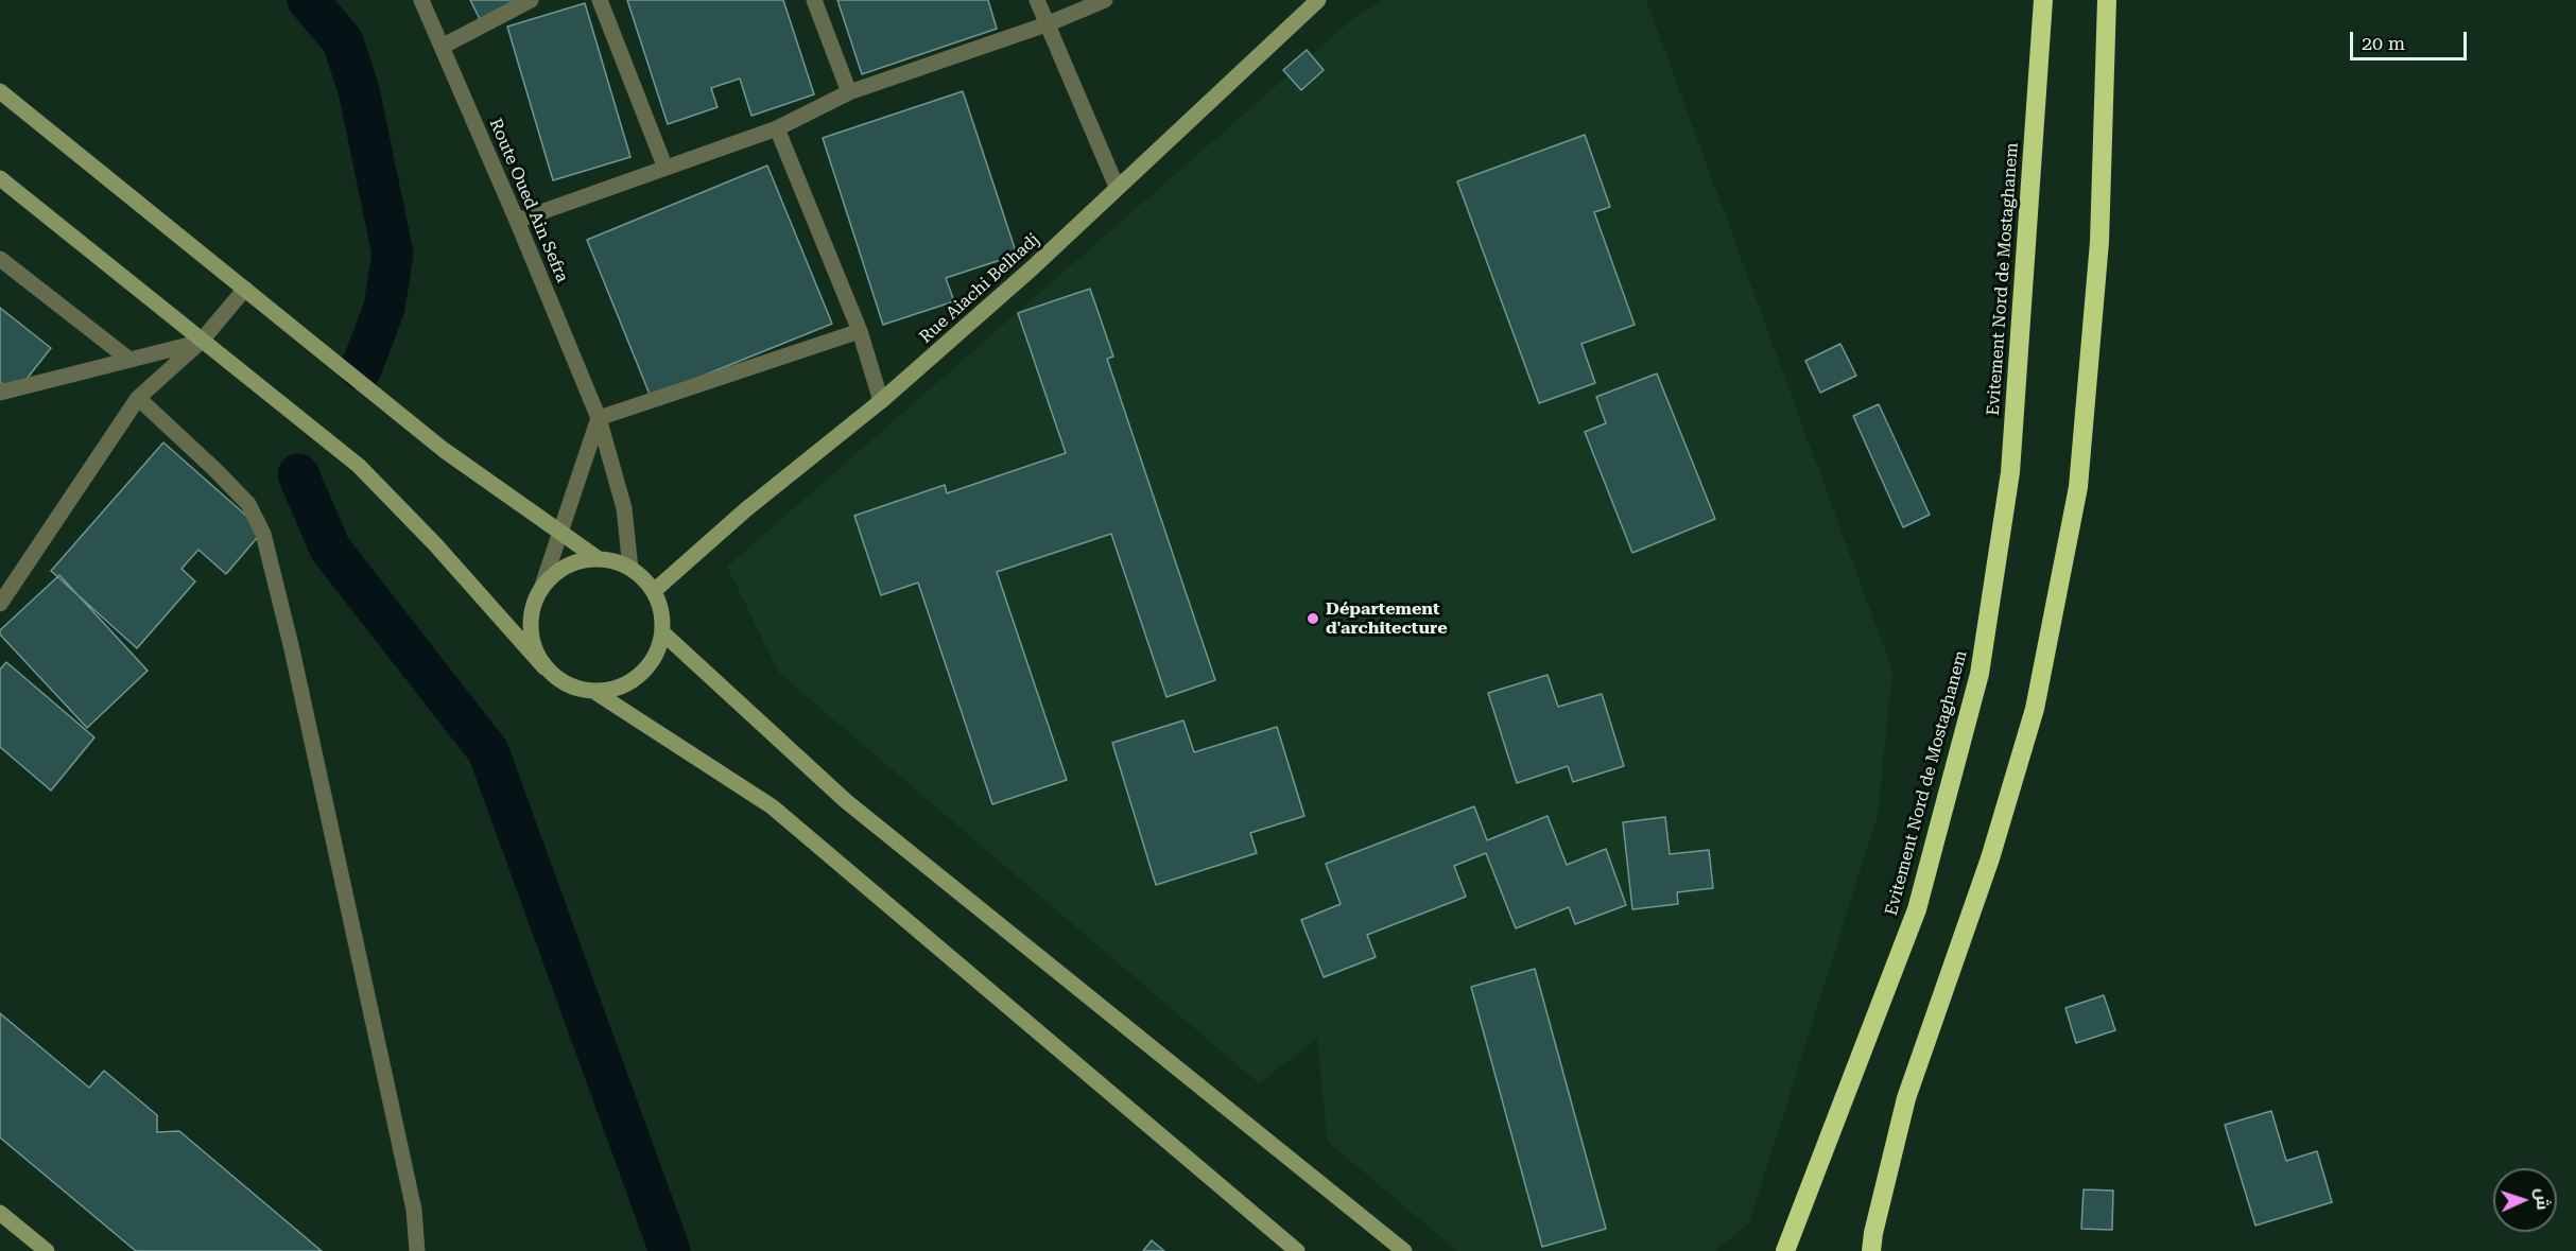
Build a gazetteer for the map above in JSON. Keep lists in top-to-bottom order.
{
  "streets": {
    "highway": ["Evitement Nord de Mostaghanem"],
    "main road": ["Rue Aiachi Belhadj"],
    "street": ["Route Oued Ain Sefra"]
  },
  "crossings": [
    ["Route Oued Ain Sefra", "Rue Aiachi Belhadj"]
  ],
  "places": ["Département d'architecture"],
  "scale_bar": "20 m",
  "north": "right"
}
